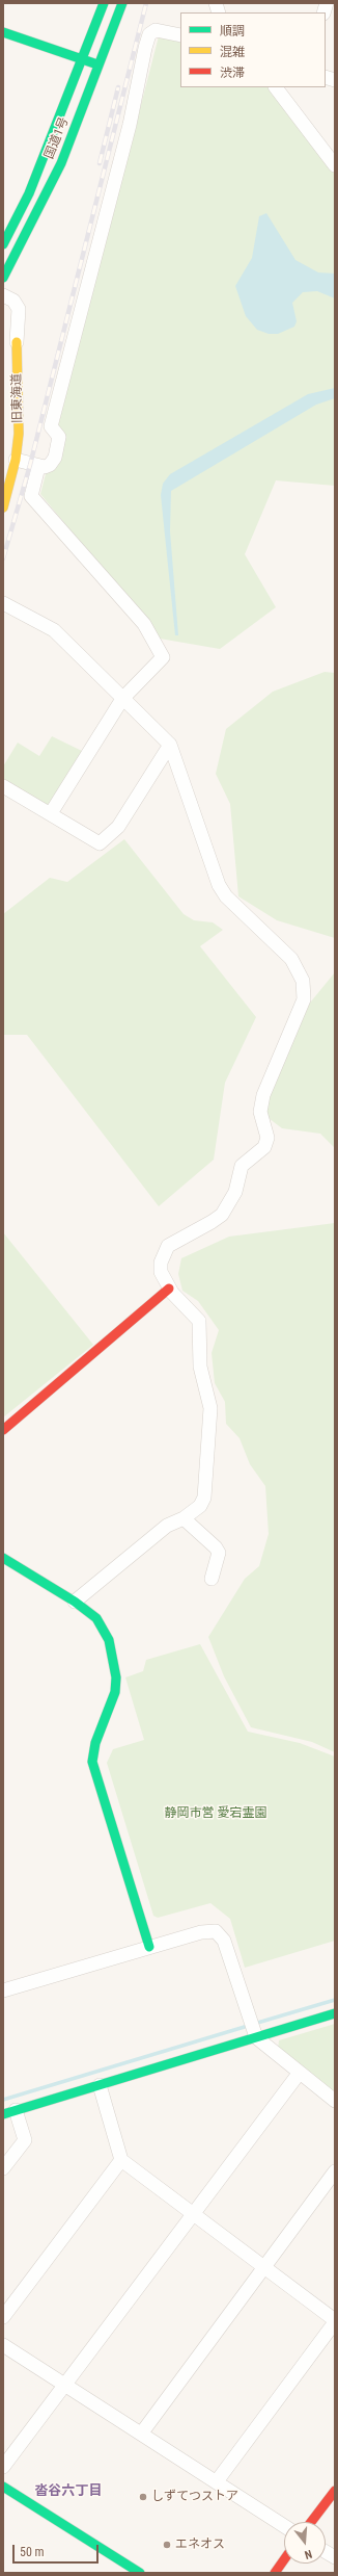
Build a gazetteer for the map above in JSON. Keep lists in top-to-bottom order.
{
  "streets": {
    "main road": ["国道1号", "旧東海道"]
  },
  "districts": ["沓谷六丁目"],
  "parks": ["静岡市営 愛宕霊園"],
  "places": ["しずてつストア", "エネオス"],
  "legend": ["順調", "混雑", "渋滞"],
  "scale_bar": "50 m",
  "north": "bottom"
}
